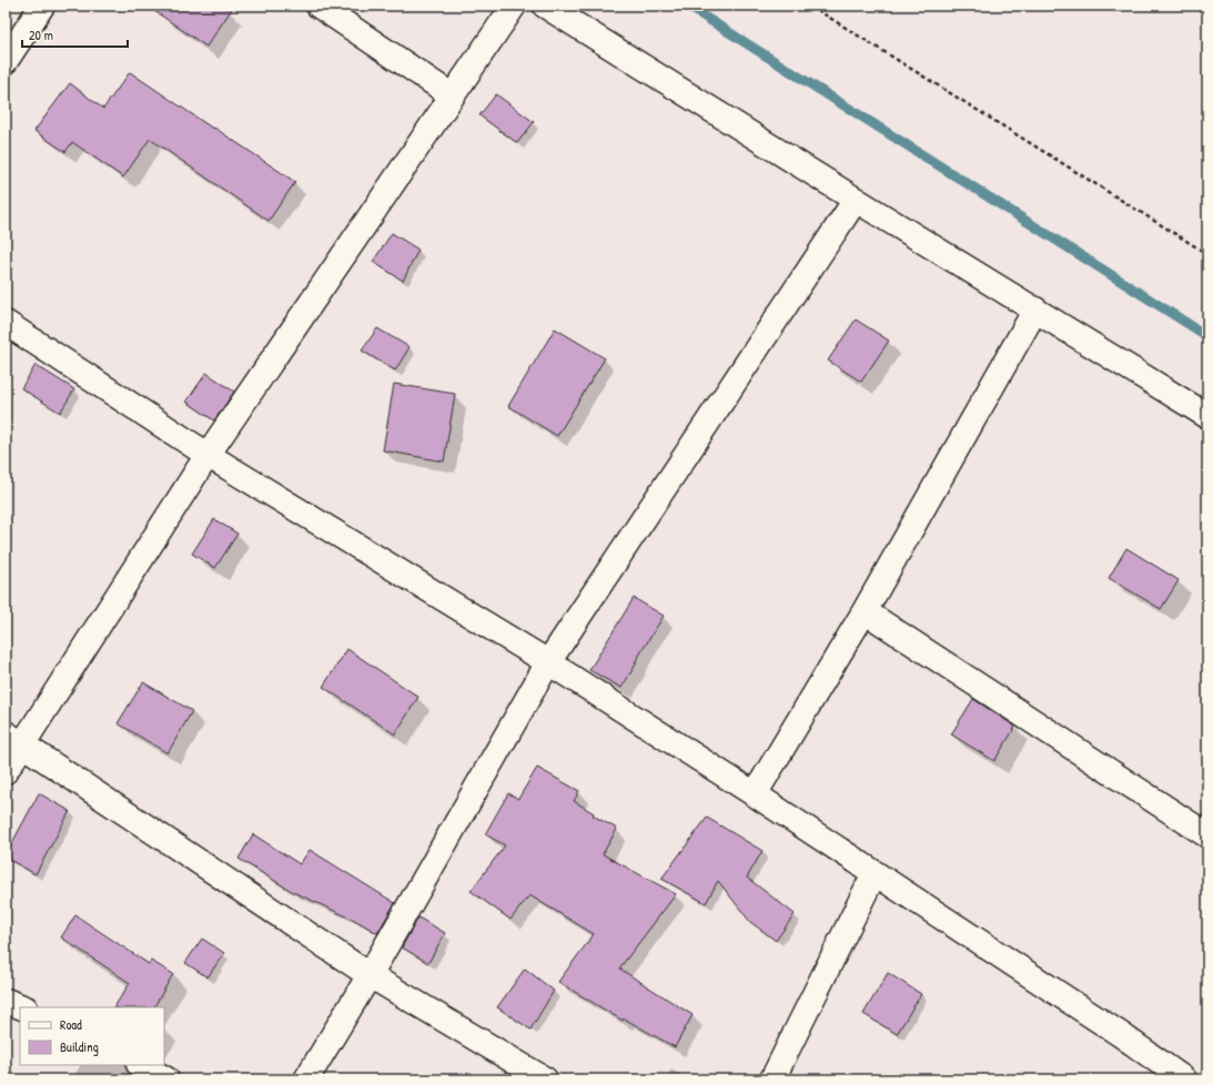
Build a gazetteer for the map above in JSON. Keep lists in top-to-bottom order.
{
  "legend": ["Road", "Building"],
  "scale_bar": "20 m"
}
